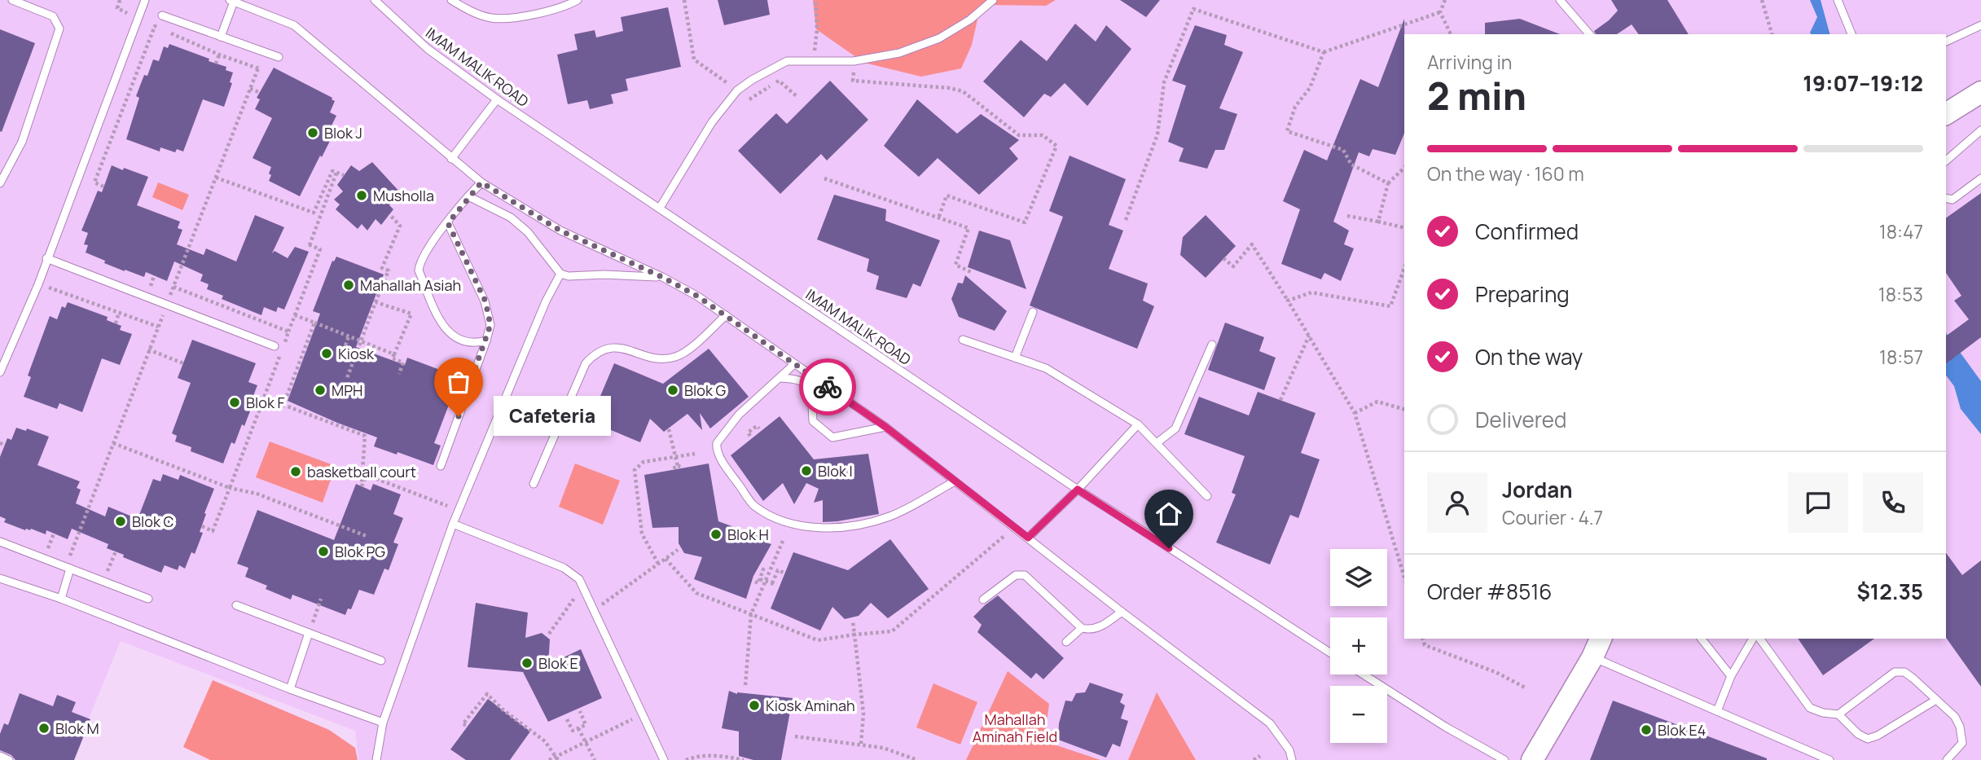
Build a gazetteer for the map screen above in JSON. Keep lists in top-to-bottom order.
{
  "streets": {
    "lane": ["IMAM MALIK ROAD"]
  },
  "parks": ["Mahallah Aminah Field"],
  "places": [
    "Blok J",
    "Musholla",
    "Mahallah Asiah",
    "Kiosk",
    "MPH",
    "Blok G",
    "Blok F",
    "Cafeteria",
    "Blok I",
    "basketball court",
    "Blok C",
    "Blok H",
    "Blok PG",
    "Blok E",
    "Kiosk Aminah",
    "Blok M",
    "Blok E4"
  ],
  "page": {
    "heading": ["2 min", "Arriving in", "19:07–19:12"],
    "panel": [
      "Jordan",
      "Courier · 4.7",
      "Order #8516",
      "$12.35"
    ],
    "bar": "On the way · 160 m",
    "list": [
      ["Confirmed", "18:47"],
      ["Preparing", "18:53"],
      ["On the way", "18:57"],
      "Delivered"
    ],
    "bubble": "Cafeteria",
    "map_buttons": ["+", "−"]
  }
}
